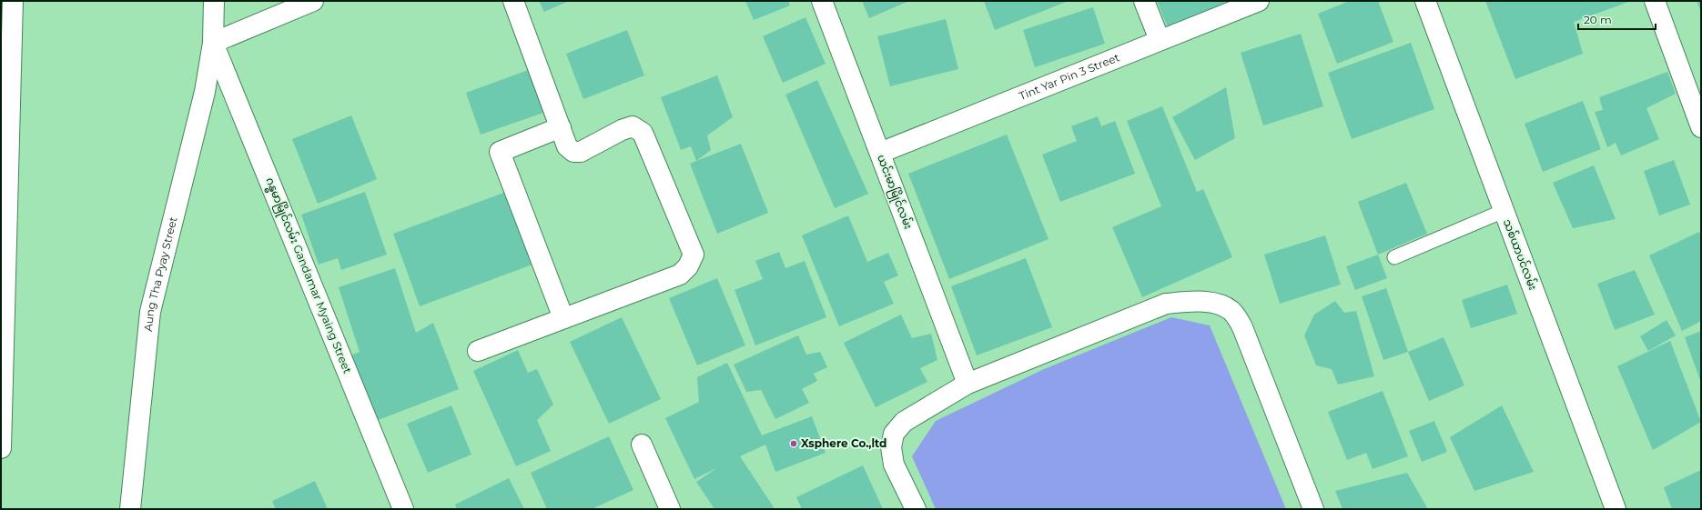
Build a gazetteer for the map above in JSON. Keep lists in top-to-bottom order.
{
  "streets": {
    "street": [
      "Tint Yar Pin 3 Street",
      "ယင်းမာမြိုင်လမ်း",
      "သစ်ယာပင်လမ်း",
      "Aung Tha Pyay Street",
      "ဂန္ဓမာမြိုင်လမ်း Gandamar Myaing Street"
    ]
  },
  "crossings": [
    ["Tint Yar Pin 3 Street", "ယင်းမာမြိုင်လမ်း"],
    ["Aung Tha Pyay Street", "ဂန္ဓမာမြိုင်လမ်း Gandamar Myaing Street"]
  ],
  "places": ["Xsphere Co.,ltd"],
  "scale_bar": "20 m"
}
